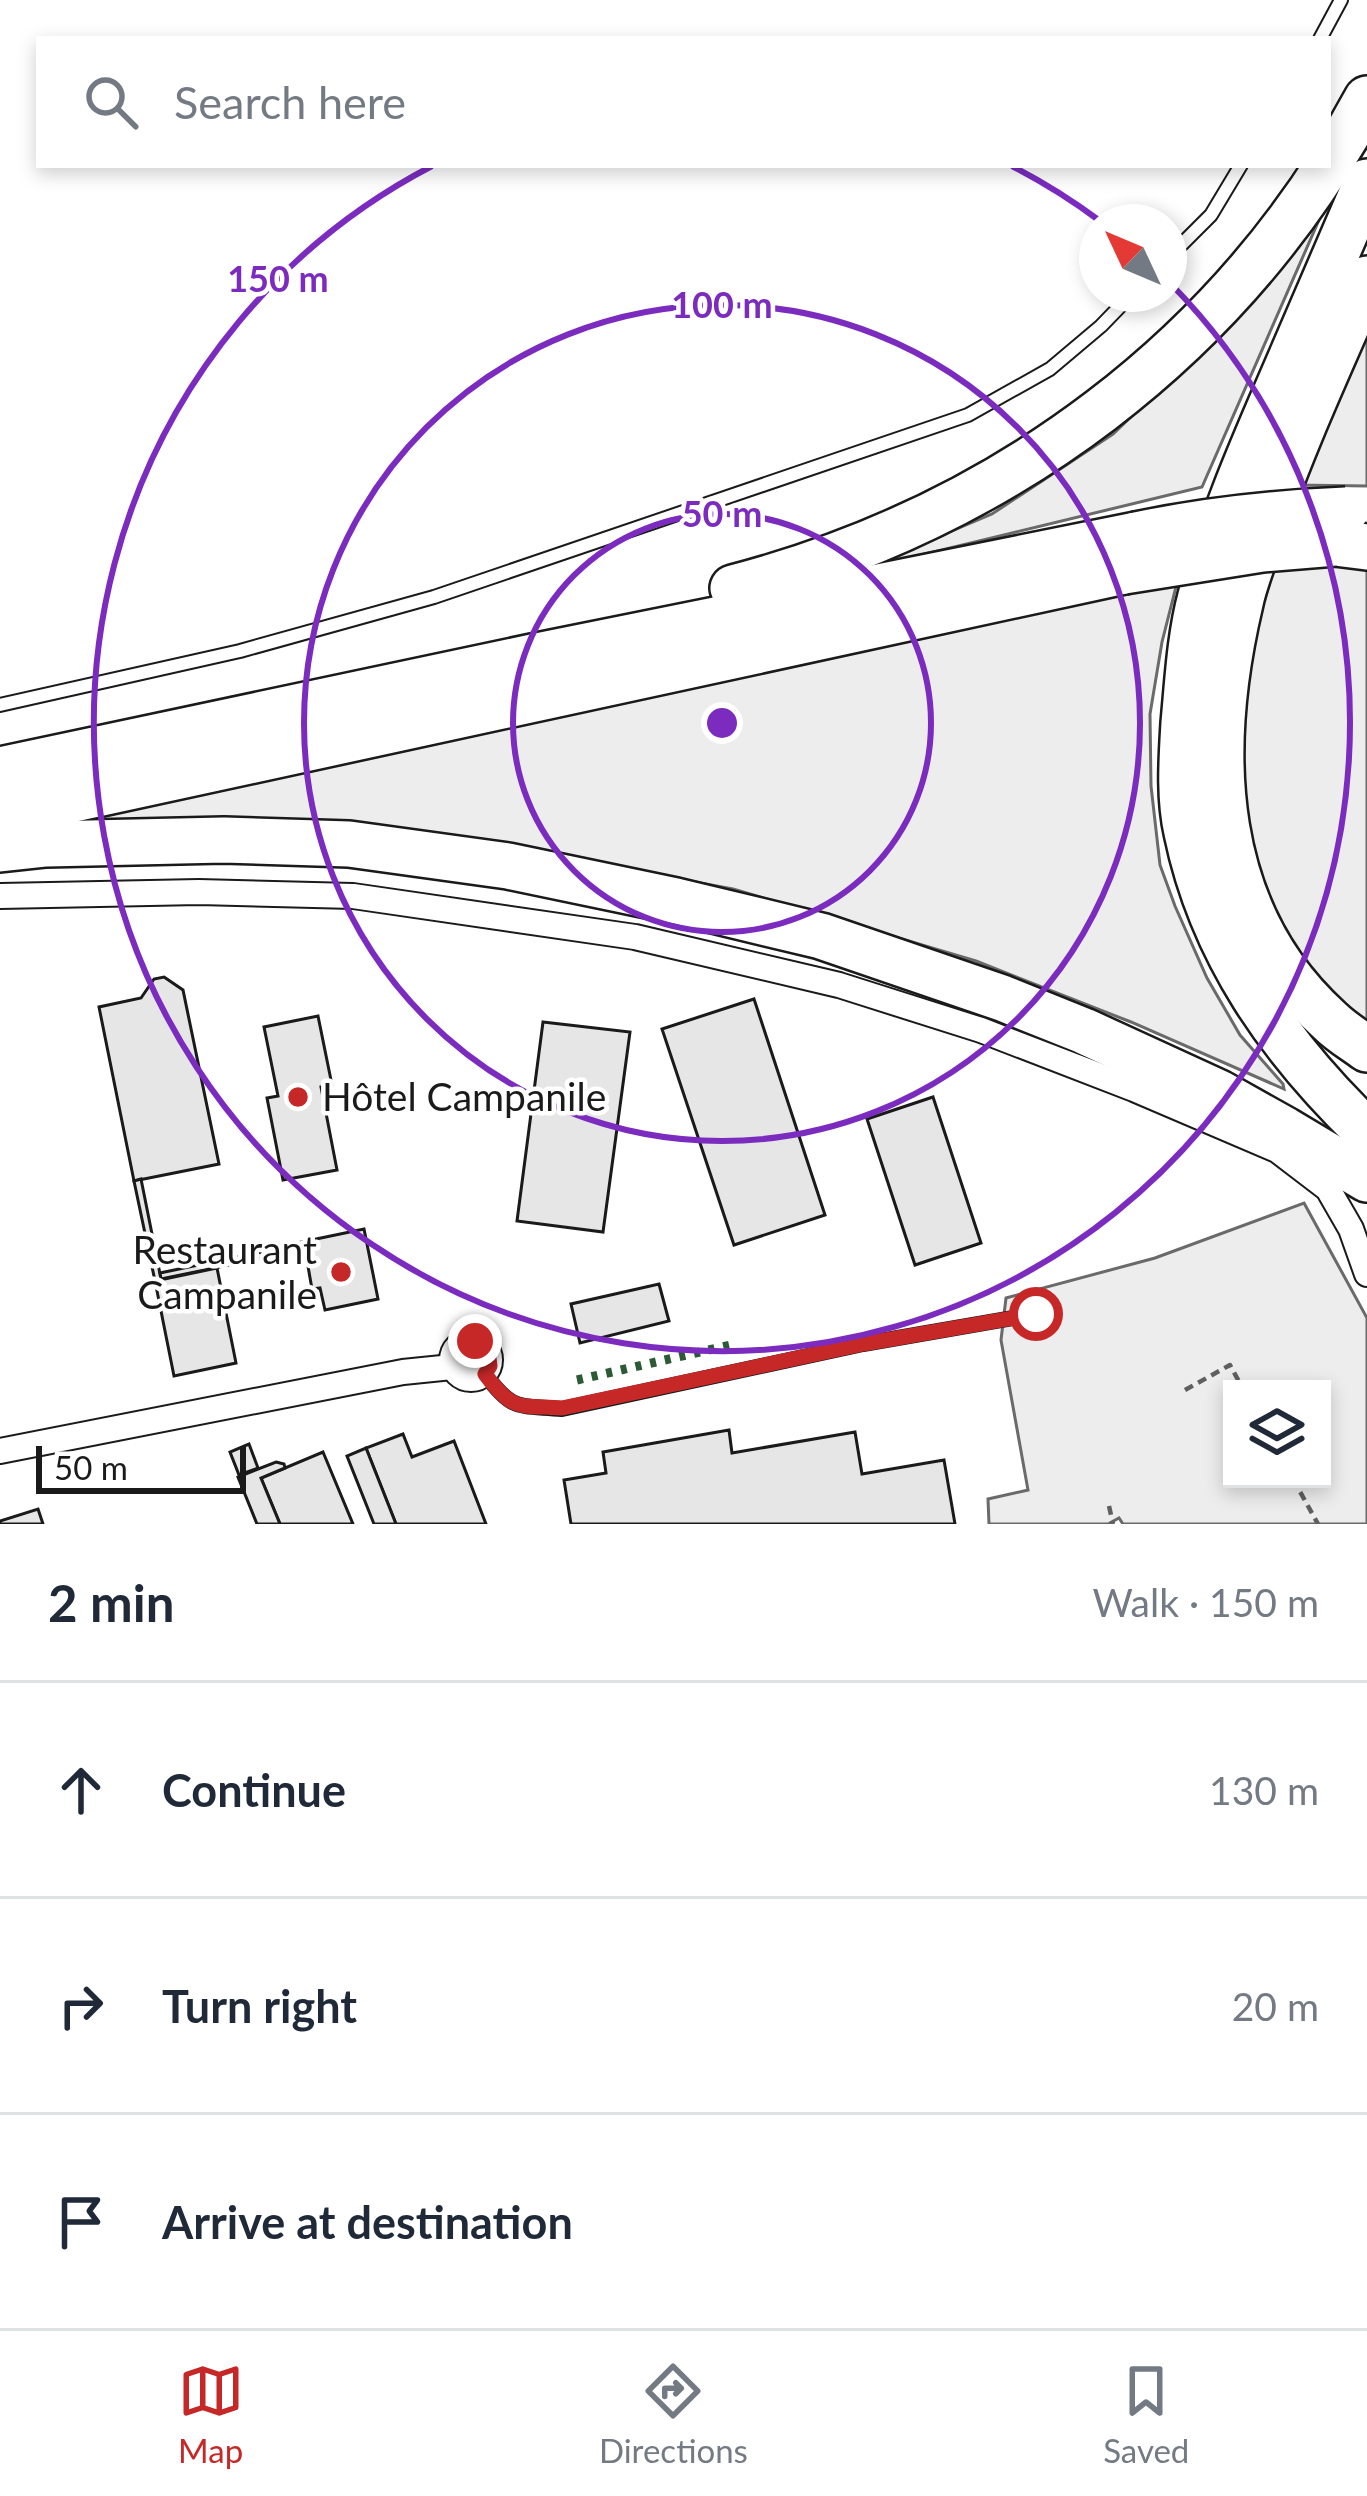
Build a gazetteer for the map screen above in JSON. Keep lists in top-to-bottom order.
{
  "places": ["Hôtel Campanile", "Restaurant Campanile"],
  "scale_bar": "50 m",
  "north": "top left",
  "page": {
    "search": "Search here",
    "scale": "50 m",
    "heading": ["2 min", "Walk · 150 m"],
    "list": [
      ["Continue", "130 m"],
      ["Turn right", "20 m"],
      "Arrive at destination"
    ],
    "nav": ["Map", "Directions", "Saved"]
  },
  "rings": ["150 m", "100 m", "50 m"]
}
